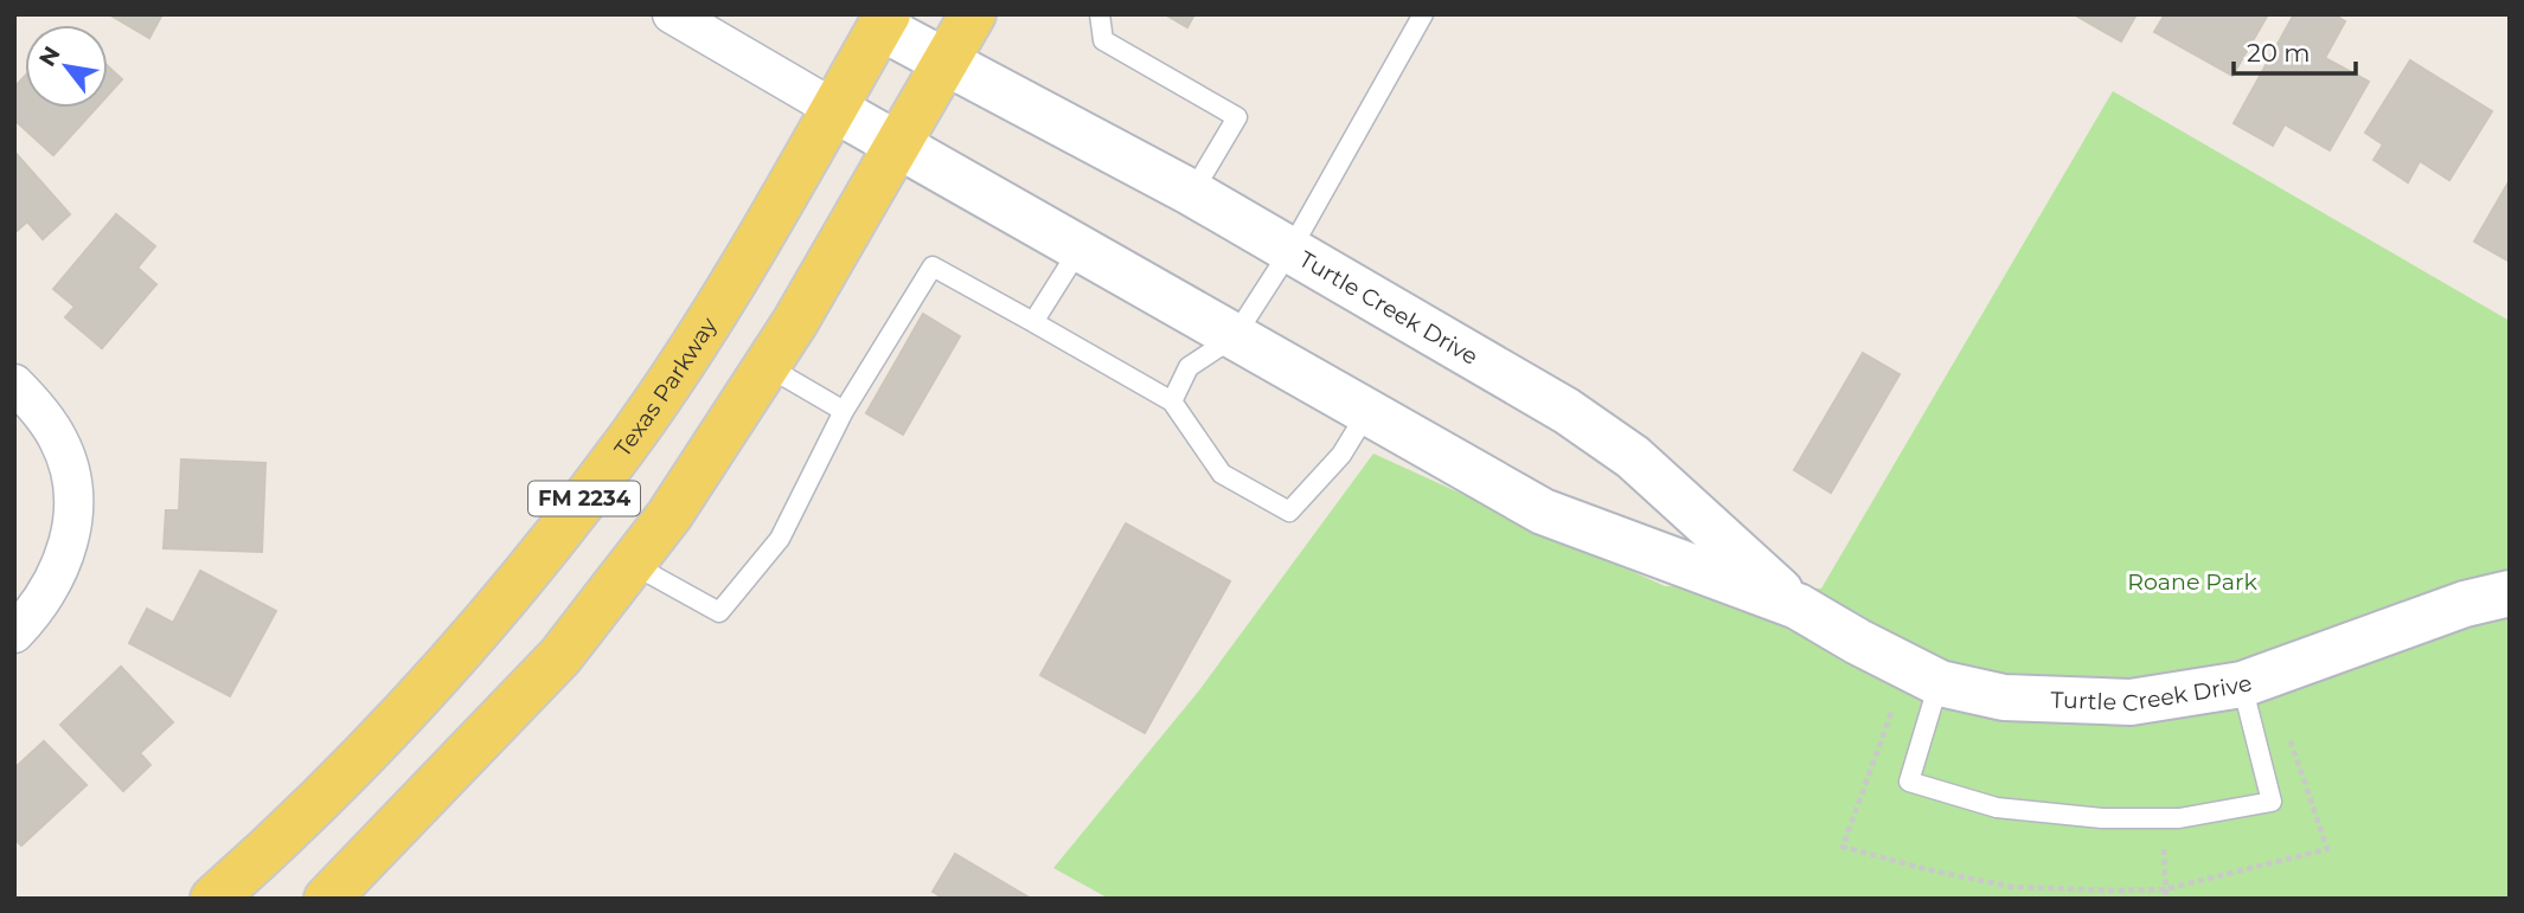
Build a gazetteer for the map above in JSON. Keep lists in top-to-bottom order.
{
  "streets": {
    "main road": ["Texas Parkway", "FM 2234"],
    "street": ["Turtle Creek Drive"]
  },
  "crossings": [
    ["Turtle Creek Drive", "Texas Parkway"],
    ["Turtle Creek Drive", "FM 2234"]
  ],
  "parks": ["Roane Park"],
  "scale_bar": "20 m",
  "north": "top left"
}
